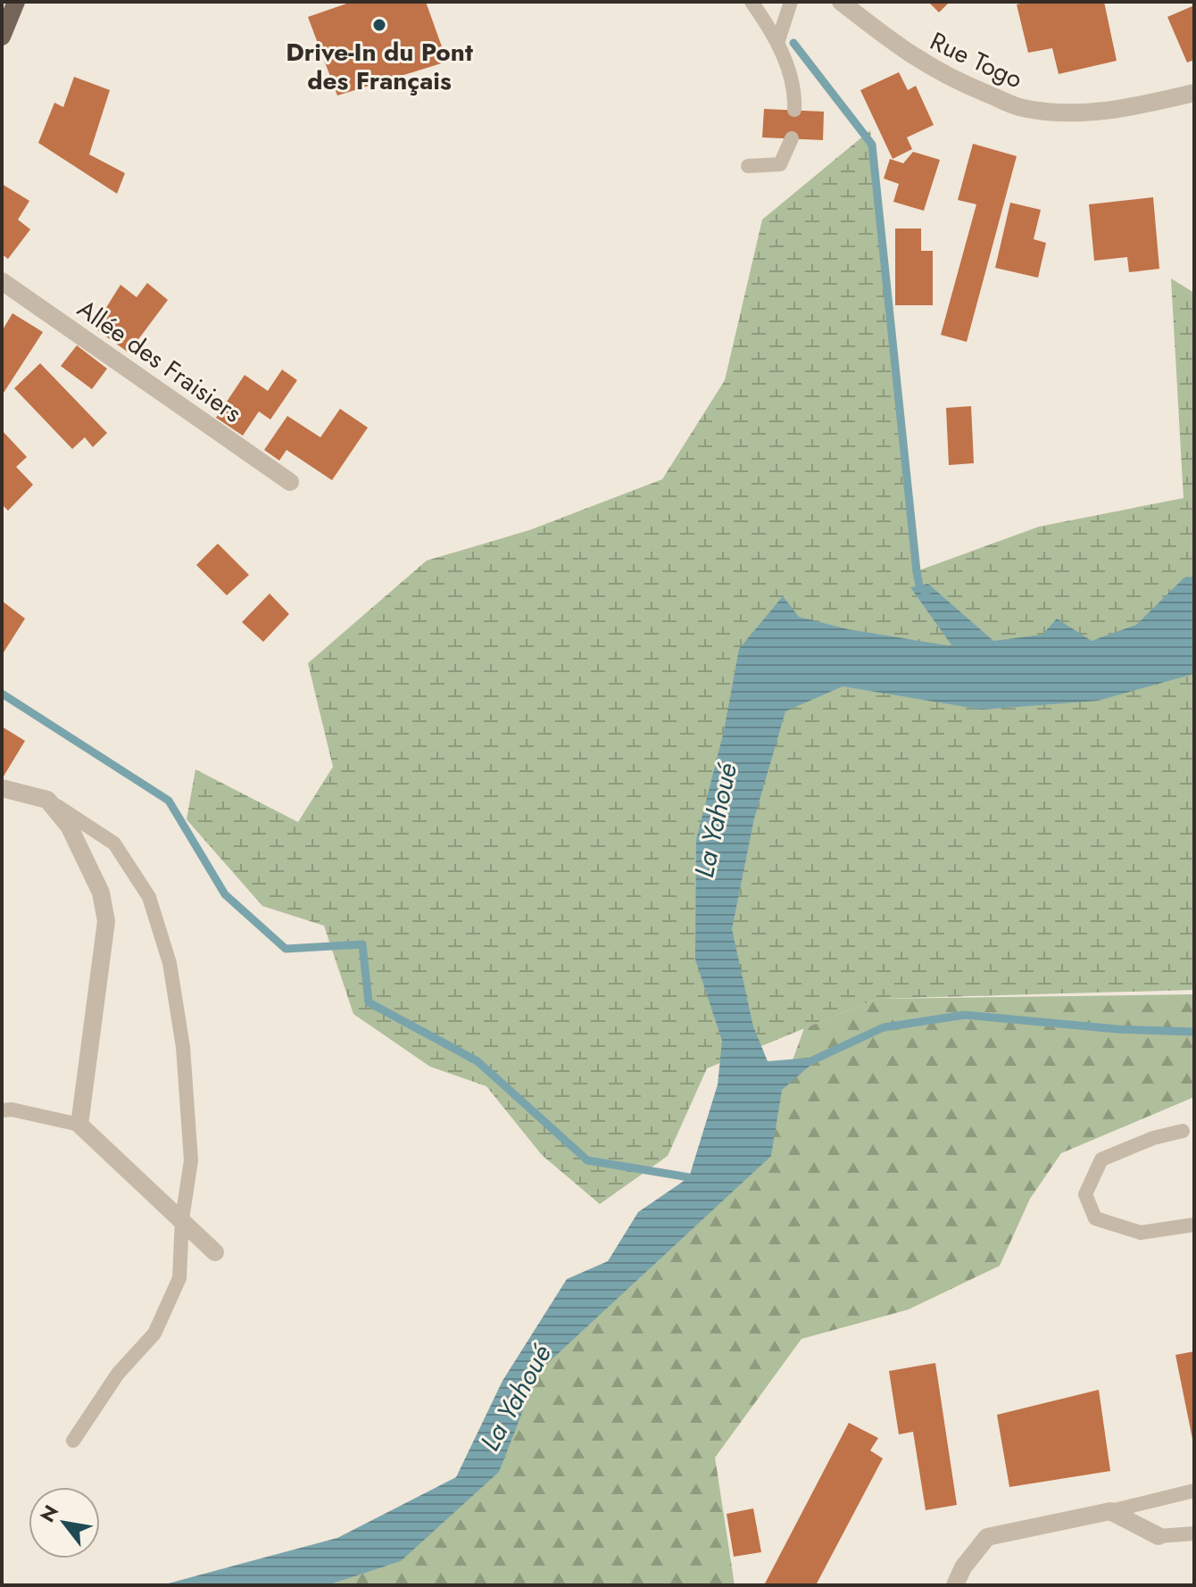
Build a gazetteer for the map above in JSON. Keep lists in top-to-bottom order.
{
  "streets": {
    "street": ["Rue Togo", "Allée des Fraisiers"]
  },
  "water": ["La Yahoué"],
  "places": ["Drive-In du Pont des Français"],
  "north": "top left"
}
